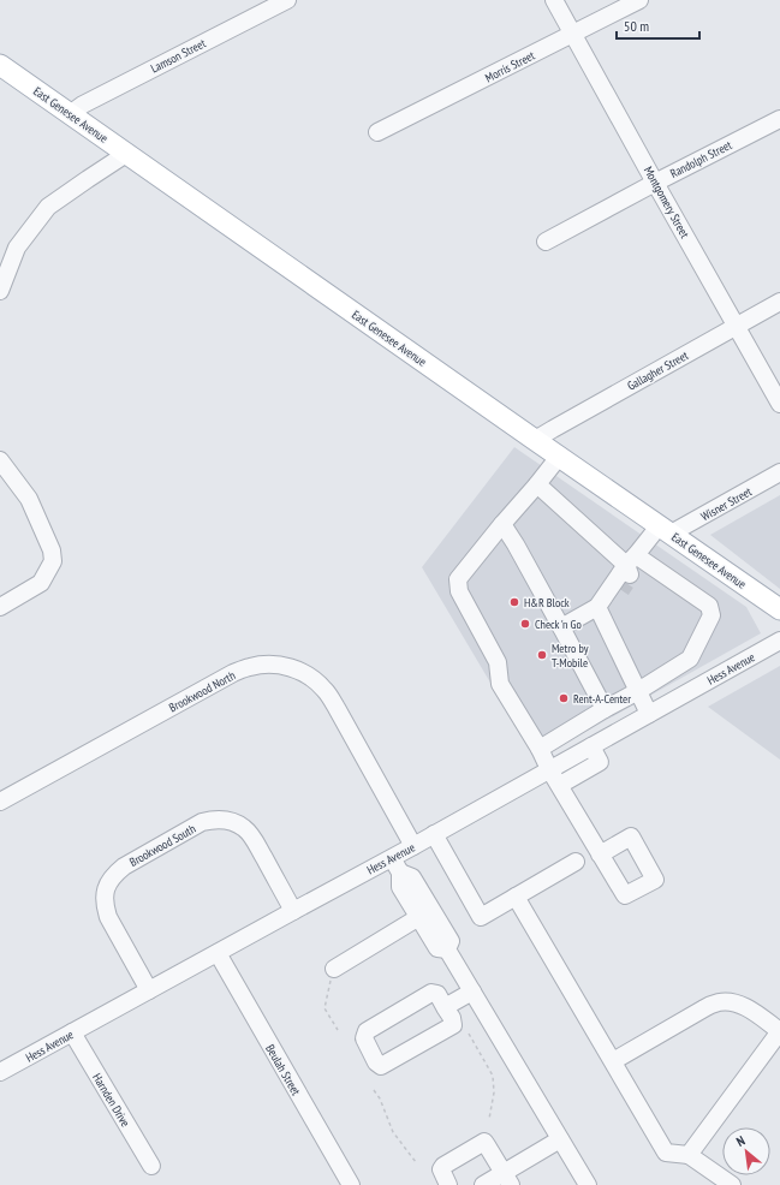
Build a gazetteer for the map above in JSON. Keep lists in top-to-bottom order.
{
  "streets": {
    "main road": ["East Genesee Avenue"],
    "street": [
      "Lamson Street",
      "Morris Street",
      "Randolph Street",
      "Montgomery Street",
      "Gallagher Street",
      "Wisner Street",
      "Hess Avenue",
      "Brookwood North",
      "Brookwood South",
      "Beulah Street",
      "Harnden Drive"
    ]
  },
  "crossings": [
    ["Lamson Street", "East Genesee Avenue"],
    ["Morris Street", "Montgomery Street"],
    ["East Genesee Avenue", "Gallagher Street"],
    ["East Genesee Avenue", "Wisner Street"],
    ["Randolph Street", "Montgomery Street"],
    ["Montgomery Street", "Gallagher Street"],
    ["Hess Avenue", "Brookwood North"],
    ["Hess Avenue", "Brookwood South"],
    ["Hess Avenue", "Beulah Street"],
    ["Hess Avenue", "Harnden Drive"]
  ],
  "places": [
    "H&R Block",
    "Check 'n Go",
    "Metro by T-Mobile",
    "Rent-A-Center"
  ],
  "scale_bar": "50 m",
  "north": "top left"
}
